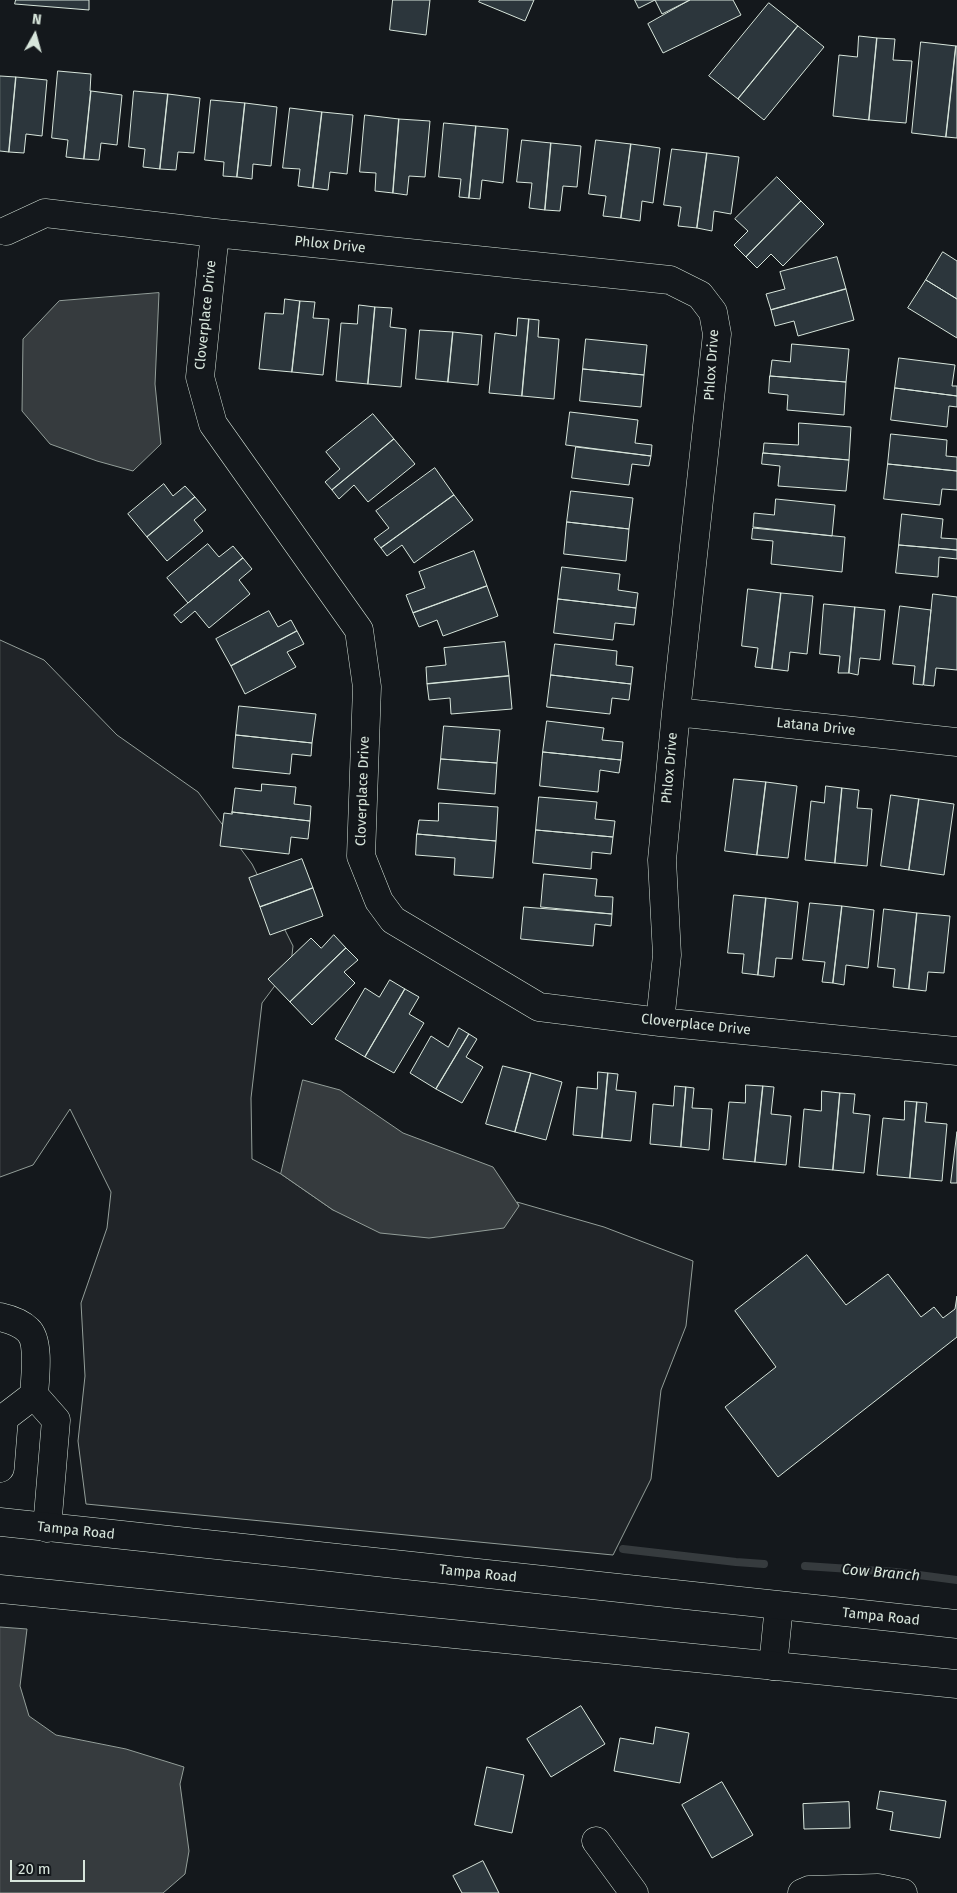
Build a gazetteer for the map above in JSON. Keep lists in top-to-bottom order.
{
  "streets": {
    "street": [
      "Phlox Drive",
      "Cloverplace Drive",
      "Latana Drive",
      "Tampa Road"
    ]
  },
  "crossings": [
    ["Phlox Drive", "Cloverplace Drive"],
    ["Phlox Drive", "Latana Drive"]
  ],
  "water": ["Cow Branch"],
  "scale_bar": "20 m",
  "north": "top"
}
